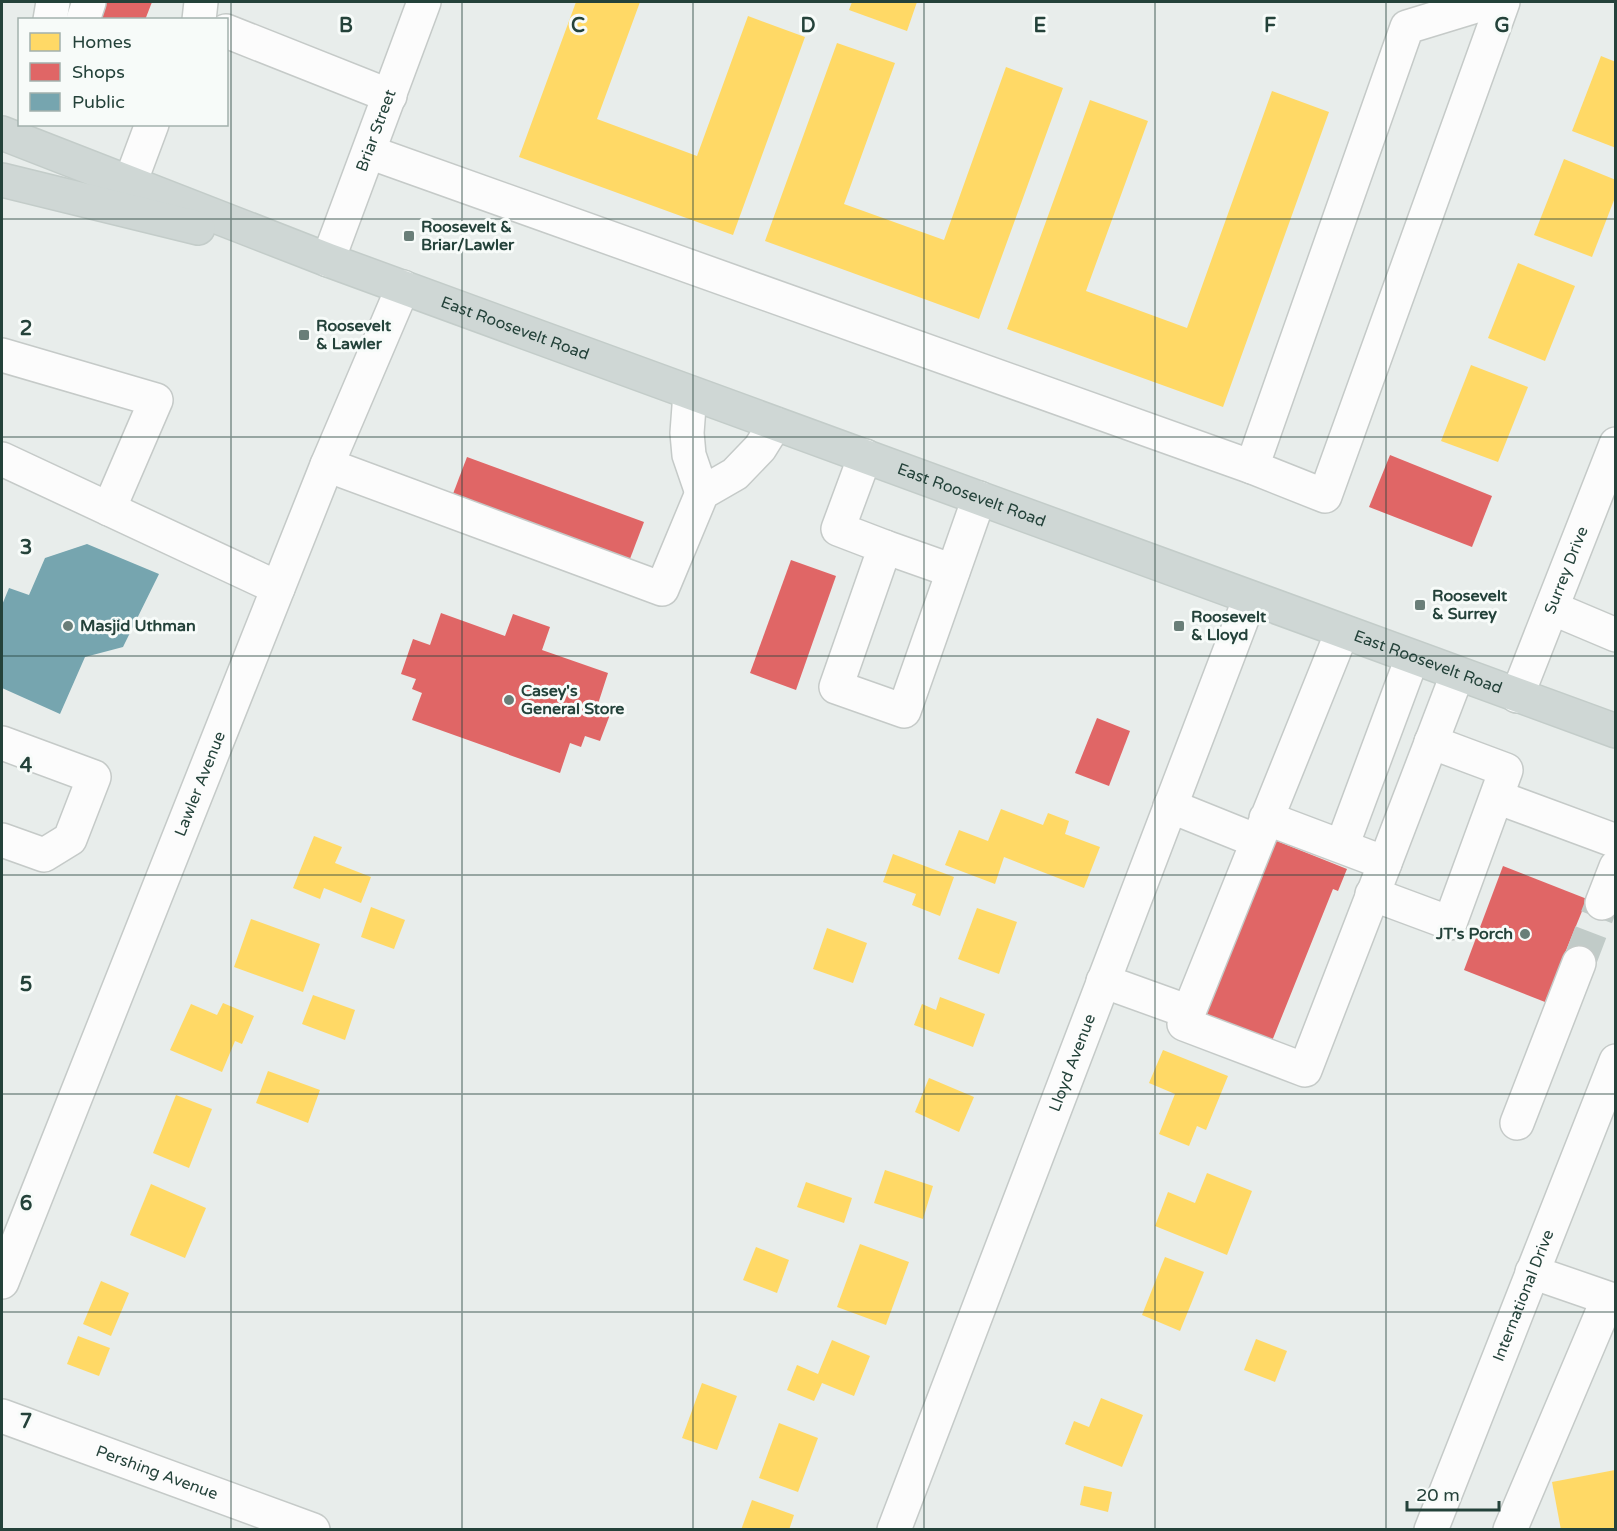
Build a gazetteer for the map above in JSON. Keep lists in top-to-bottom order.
{
  "streets": {
    "main road": ["East Roosevelt Road"],
    "street": [
      "Briar Street",
      "Surrey Drive",
      "Lawler Avenue",
      "Lloyd Avenue",
      "International Drive",
      "Pershing Avenue"
    ]
  },
  "crossings": [
    ["Briar Street", "East Roosevelt Road"],
    ["East Roosevelt Road", "Surrey Drive"],
    ["East Roosevelt Road", "Lawler Avenue"],
    ["East Roosevelt Road", "Lloyd Avenue"]
  ],
  "places": {
    "transit": [
      "Roosevelt & Briar/Lawler",
      "Roosevelt & Lawler",
      "Roosevelt & Surrey",
      "Roosevelt & Lloyd"
    ],
    "other": ["Masjid Uthman", "Casey's General Store", "JT's Porch"]
  },
  "legend": ["Homes", "Shops", "Public"],
  "scale_bar": "20 m",
  "grid": {
    "columns": [
      "B",
      "C",
      "D",
      "E",
      "F",
      "G"
    ],
    "rows": [
      "2",
      "3",
      "4",
      "5",
      "6",
      "7"
    ]
  }
}
